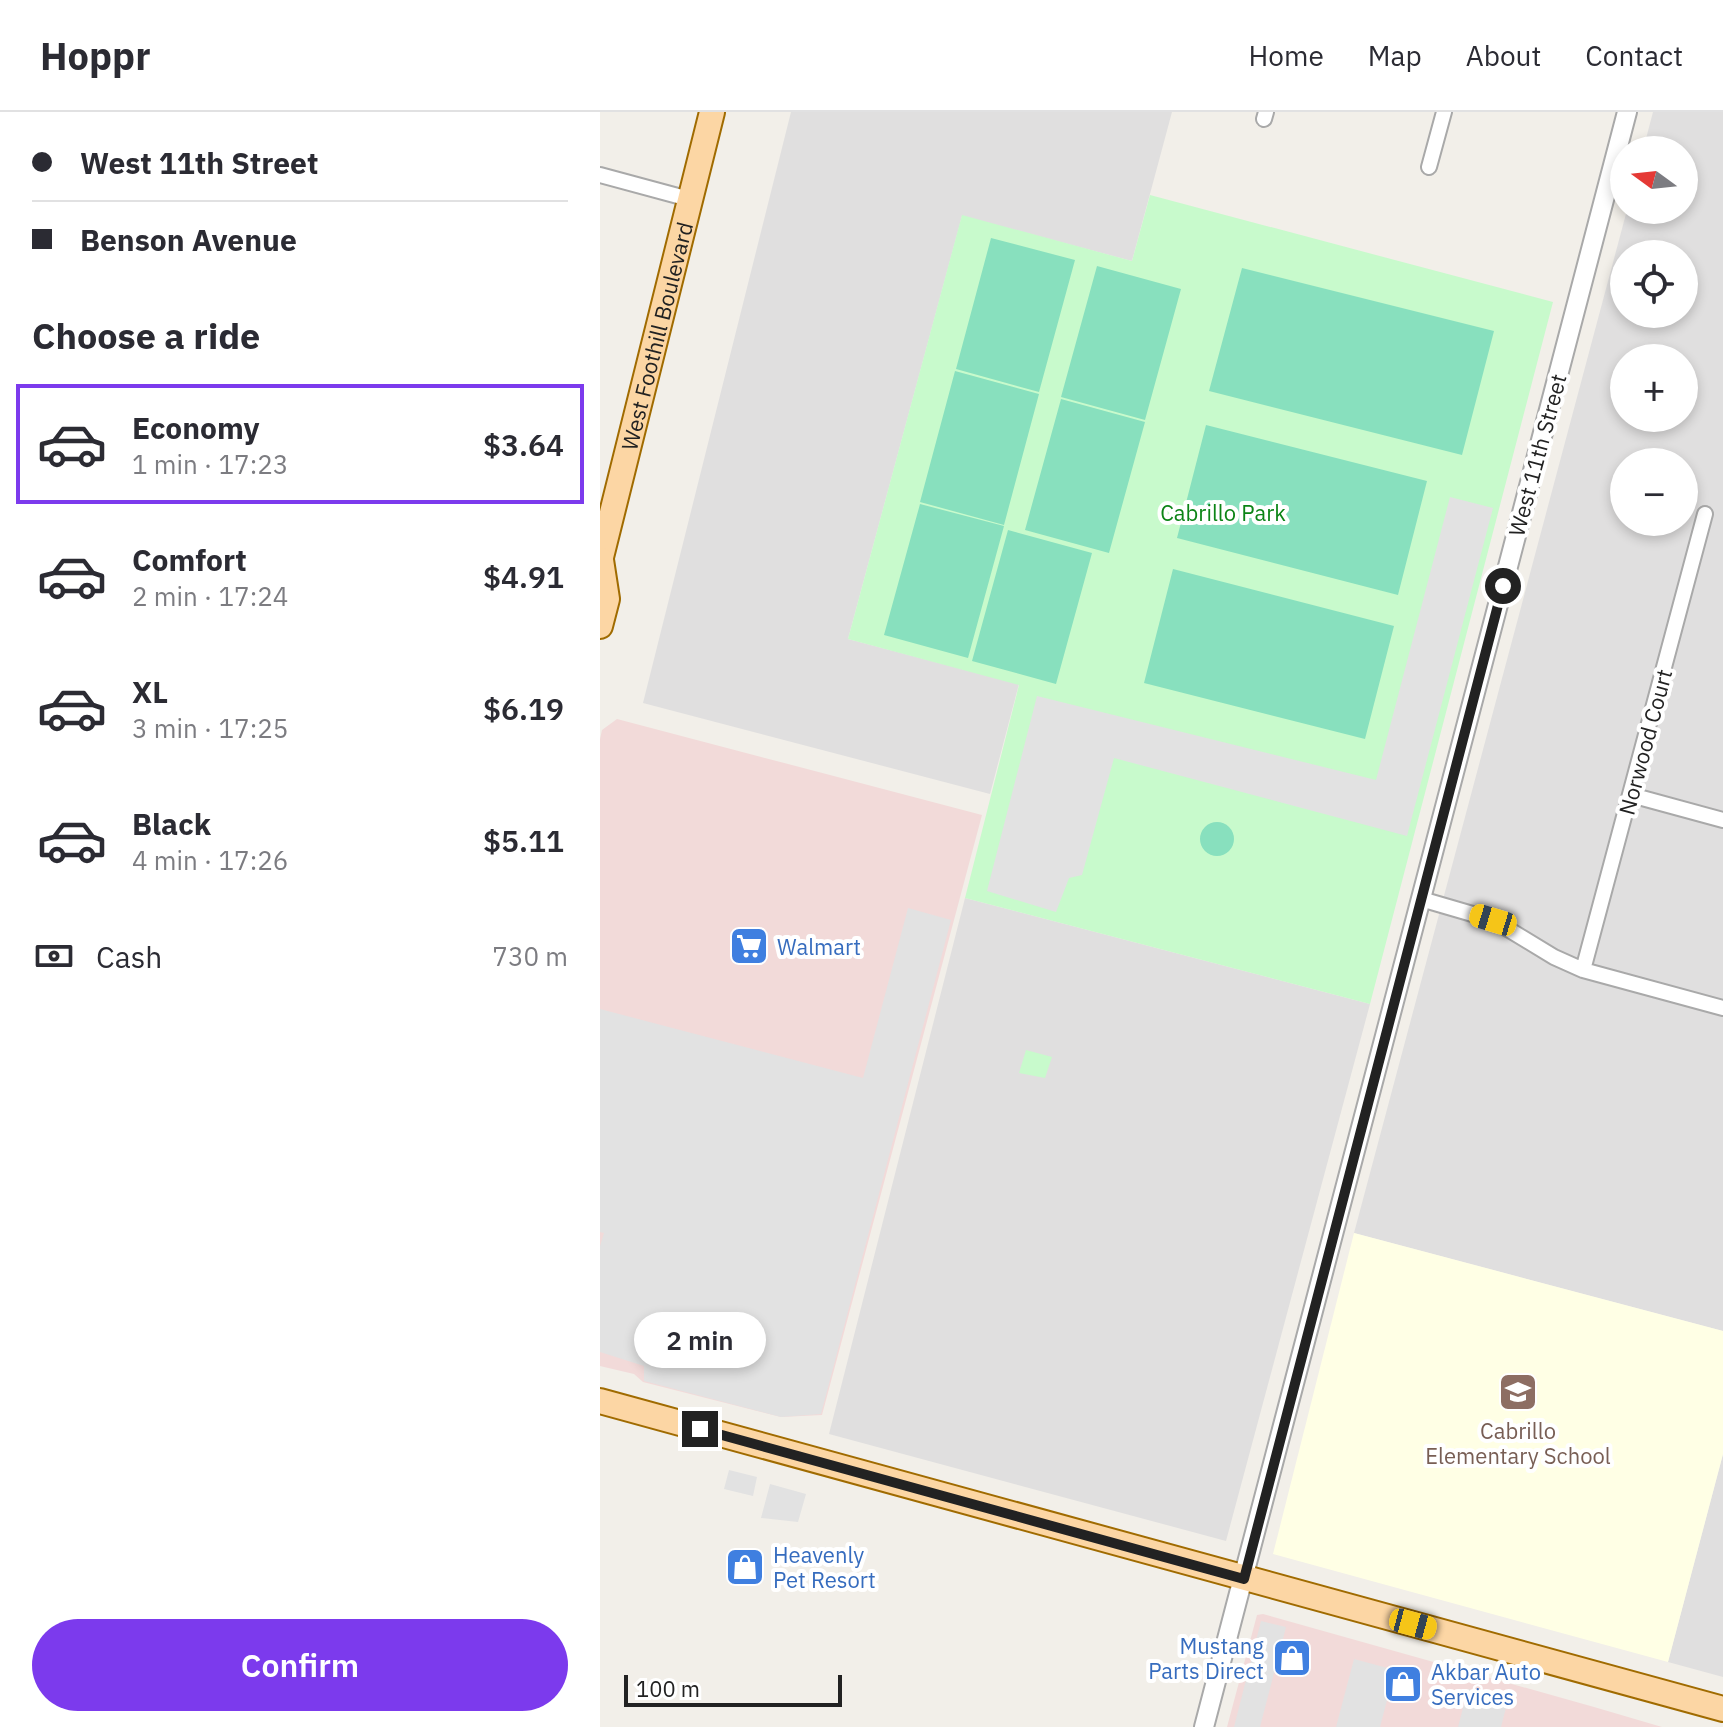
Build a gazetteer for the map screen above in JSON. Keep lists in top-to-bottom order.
{
  "streets": {
    "main road": ["West Foothill Boulevard"],
    "street": ["West 11th Street", "Norwood Court"]
  },
  "parks": ["Cabrillo Park"],
  "places": {
    "supermarket": ["Walmart"],
    "school or university": ["Cabrillo Elementary School"],
    "shop": ["Heavenly Pet Resort", "Mustang Parts Direct", "Akbar Auto Services"]
  },
  "scale_bar": "100 m",
  "north": "left",
  "page": {
    "header": "Hoppr",
    "nav": [
      "Home",
      "Map",
      "About",
      "Contact"
    ],
    "banner": ["West 11th Street", "Benson Avenue"],
    "map_buttons": ["+", "−"],
    "heading": "Choose a ride",
    "list": [
      {
        "name": "Economy",
        "note": "1 min · 17:23",
        "value": "$3.64"
      },
      {
        "name": "Comfort",
        "note": "2 min · 17:24",
        "value": "$4.91"
      },
      {
        "name": "XL",
        "note": "3 min · 17:25",
        "value": "$6.19"
      },
      {
        "name": "Black",
        "note": "4 min · 17:26",
        "value": "$5.11"
      }
    ],
    "pay": ["Cash", "730 m"],
    "bubble": "2 min",
    "buttons": "Confirm",
    "scale": "100 m"
  }
}
